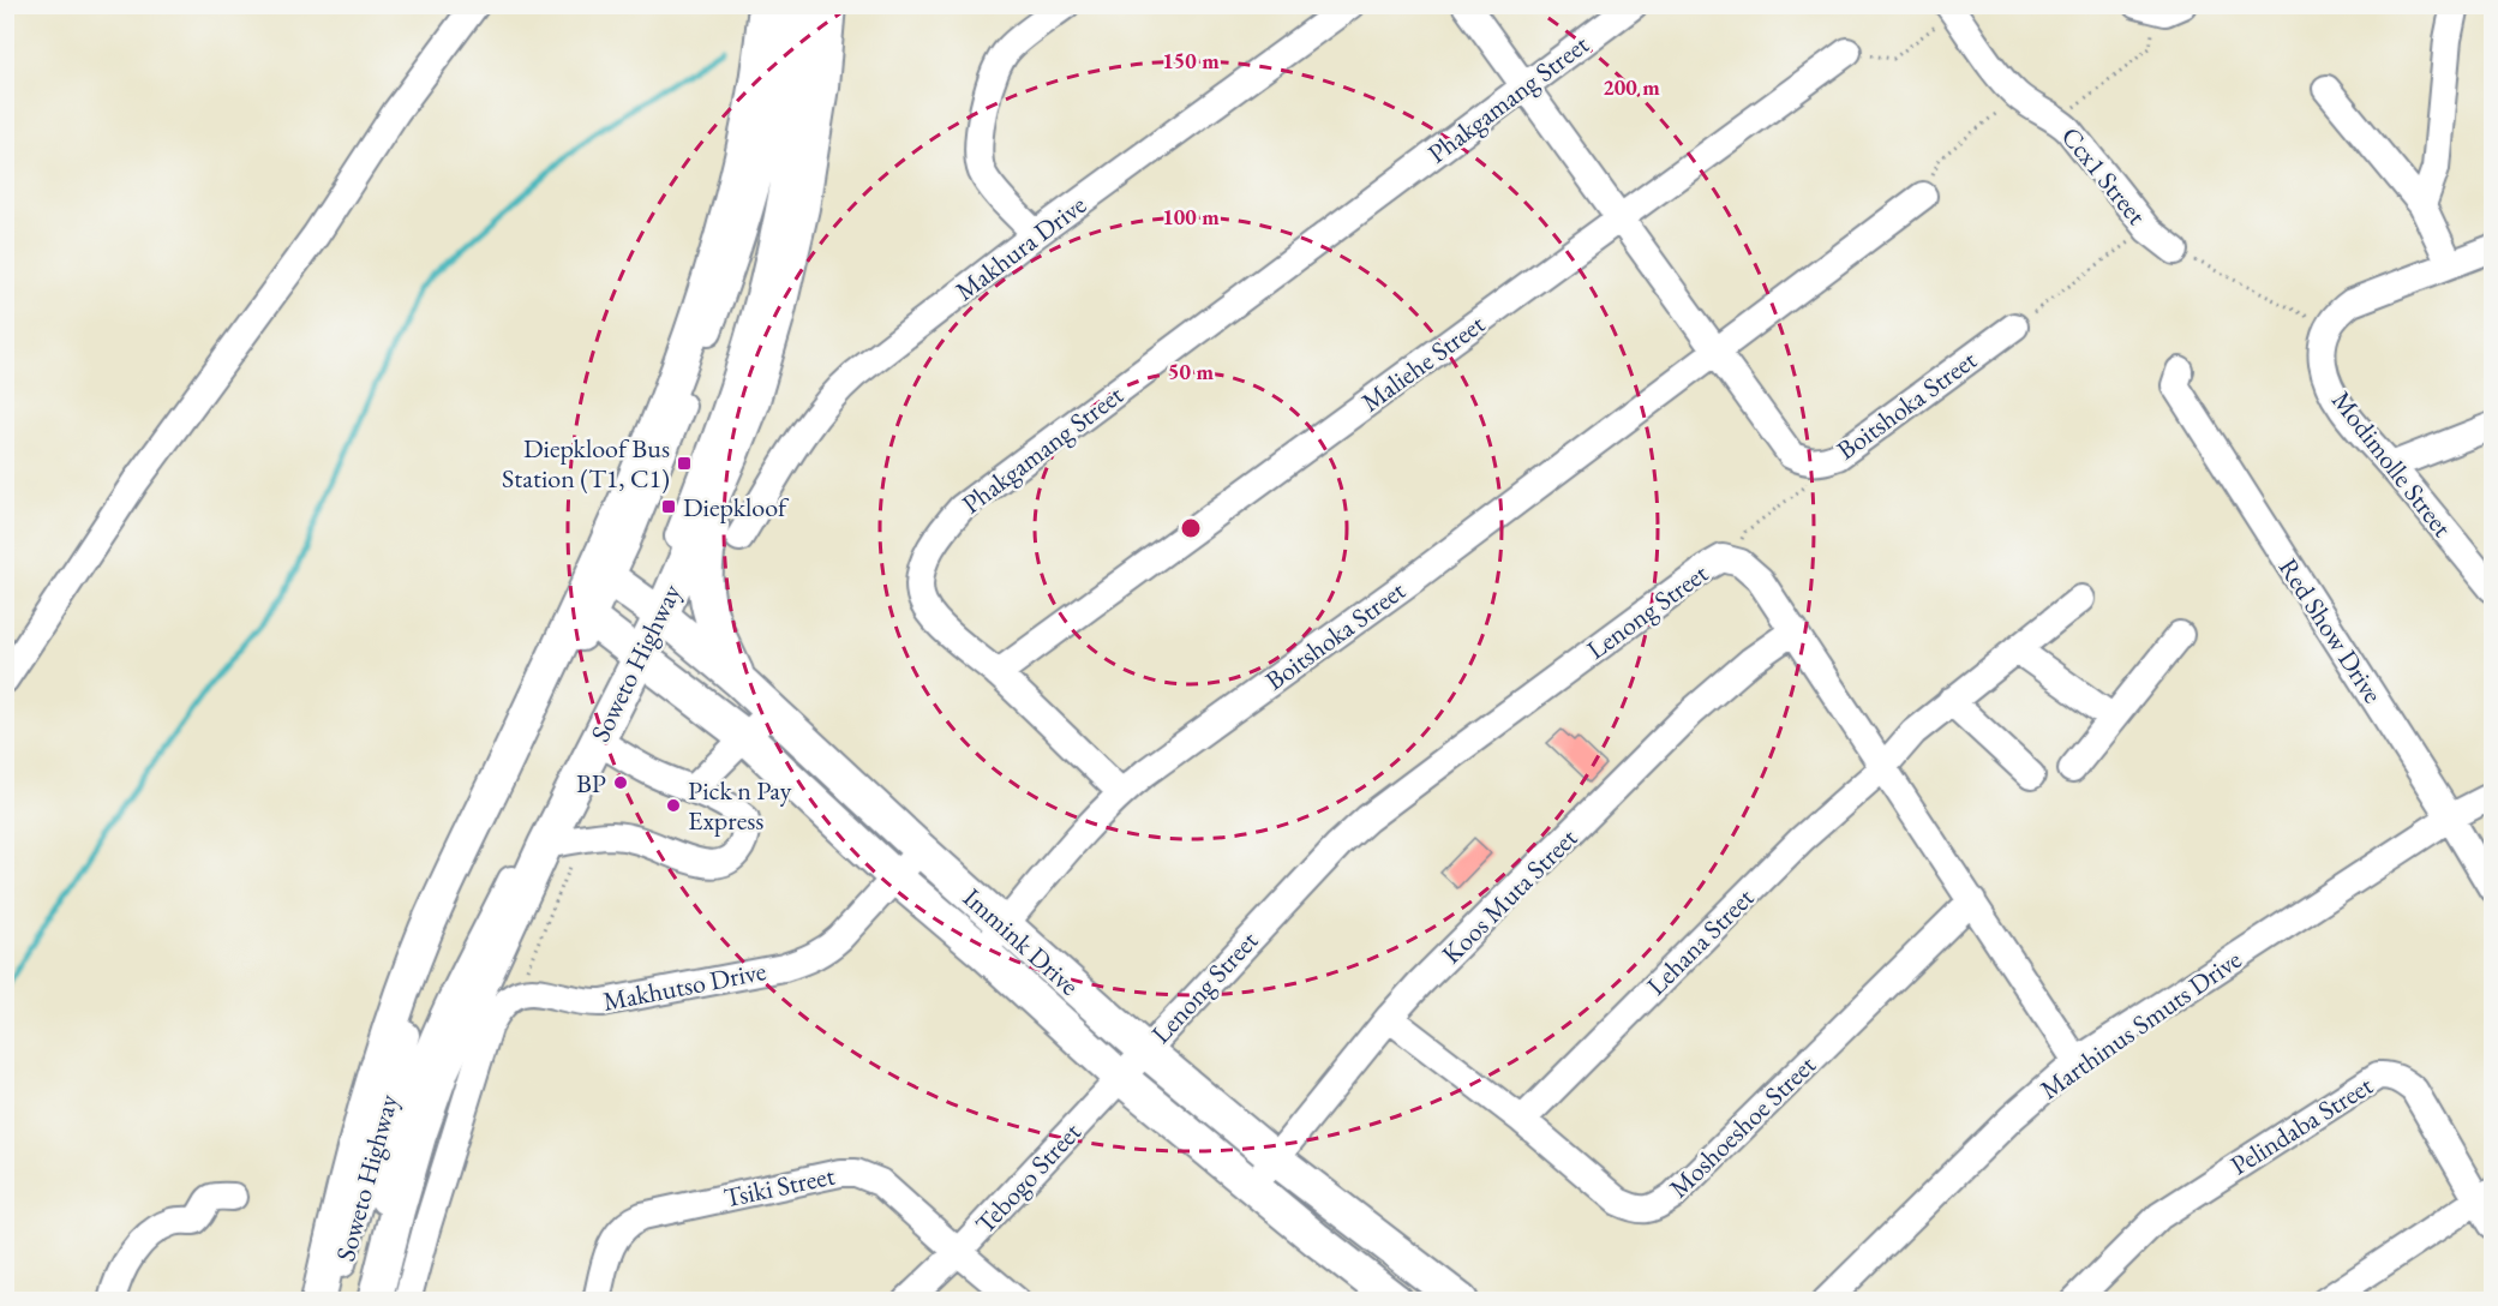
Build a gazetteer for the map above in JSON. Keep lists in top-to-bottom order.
{
  "streets": {
    "main road": ["Soweto Highway", "Immink Drive"],
    "street": [
      "Phakgamang Street",
      "Ccx1 Street",
      "Makhura Drive",
      "Maliehe Street",
      "Boitshoka Street",
      "Modimolle Street",
      "Lenong Street",
      "Red Show Drive",
      "Koos Muta Street",
      "Lehana Street",
      "Makhutso Drive",
      "Marthinus Smuts Drive",
      "Pelindaba Street",
      "Moshoeshoe Street",
      "Tebogo Street",
      "Tsiki Street"
    ]
  },
  "crossings": [
    ["Phakgamang Street", "Maliehe Street"],
    ["Phakgamang Street", "Boitshoka Street"],
    ["Maliehe Street", "Boitshoka Street"],
    ["Boitshoka Street", "Immink Drive"],
    ["Lenong Street", "Koos Muta Street"],
    ["Lenong Street", "Immink Drive"],
    ["Lenong Street", "Lehana Street"],
    ["Lenong Street", "Marthinus Smuts Drive"],
    ["Lenong Street", "Moshoeshoe Street"],
    ["Lenong Street", "Tebogo Street"],
    ["Red Show Drive", "Marthinus Smuts Drive"],
    ["Soweto Highway", "Immink Drive"],
    ["Koos Muta Street", "Immink Drive"],
    ["Koos Muta Street", "Moshoeshoe Street"],
    ["Immink Drive", "Makhutso Drive"],
    ["Immink Drive", "Tebogo Street"],
    ["Lehana Street", "Moshoeshoe Street"],
    ["Tebogo Street", "Tsiki Street"]
  ],
  "places": {
    "transit": ["Diepkloof Bus Station (T1, C1)", "Diepkloof"],
    "other": ["BP", "Pick n Pay Express"]
  },
  "rings": [
    "150 m",
    "200 m",
    "100 m",
    "50 m"
  ]
}
